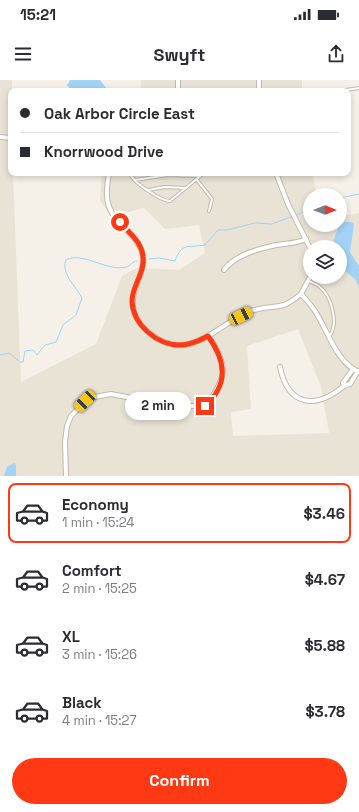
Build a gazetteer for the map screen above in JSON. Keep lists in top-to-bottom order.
{
  "north": "right",
  "page": {
    "status": "15:21",
    "header": "Swyft",
    "banner": ["Oak Arbor Circle East", "Knorrwood Drive"],
    "bubble": "2 min",
    "list": [
      {
        "name": "Economy",
        "note": "1 min · 15:24",
        "value": "$3.46"
      },
      {
        "name": "Comfort",
        "note": "2 min · 15:25",
        "value": "$4.67"
      },
      {
        "name": "XL",
        "note": "3 min · 15:26",
        "value": "$5.88"
      },
      {
        "name": "Black",
        "note": "4 min · 15:27",
        "value": "$3.78"
      }
    ],
    "buttons": "Confirm"
  }
}
